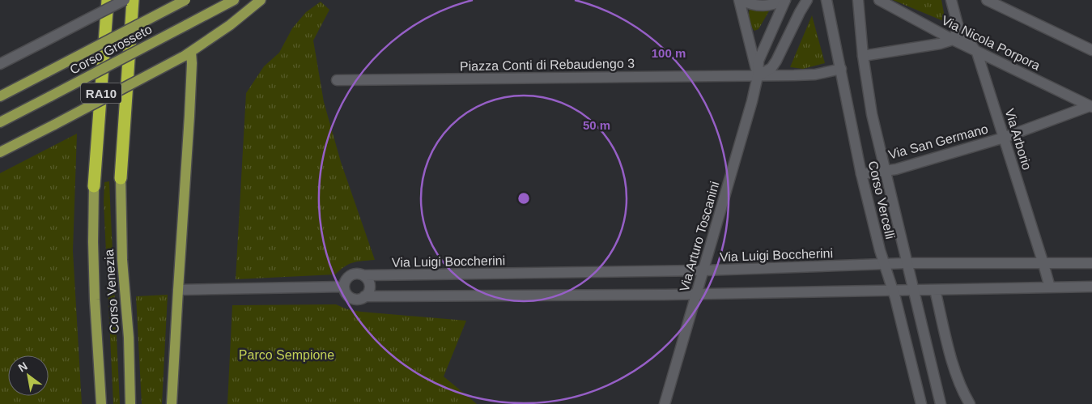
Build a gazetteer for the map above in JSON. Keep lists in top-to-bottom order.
{
  "streets": {
    "highway": ["RA10"],
    "main road": ["Corso Grosseto", "Corso Venezia"],
    "street": [
      "Via Nicola Porpora",
      "Piazza Conti di Rebaudengo 3",
      "Via Arborio",
      "Via San Germano",
      "Corso Vercelli",
      "Via Arturo Toscanini",
      "Via Luigi Boccherini"
    ]
  },
  "crossings": [
    ["Via Nicola Porpora", "Via Arborio"],
    ["Via Nicola Porpora", "Via San Germano"],
    ["Piazza Conti di Rebaudengo 3", "Corso Vercelli"],
    ["Piazza Conti di Rebaudengo 3", "Via Arturo Toscanini"],
    ["RA10", "Corso Venezia"],
    ["Via Arborio", "Via San Germano"],
    ["Via Arborio", "Via Luigi Boccherini"],
    ["Via San Germano", "Corso Vercelli"],
    ["Corso Vercelli", "Via Luigi Boccherini"],
    ["Via Arturo Toscanini", "Via Luigi Boccherini"]
  ],
  "parks": ["Parco Sempione"],
  "north": "top left",
  "rings": ["100 m", "50 m"]
}
